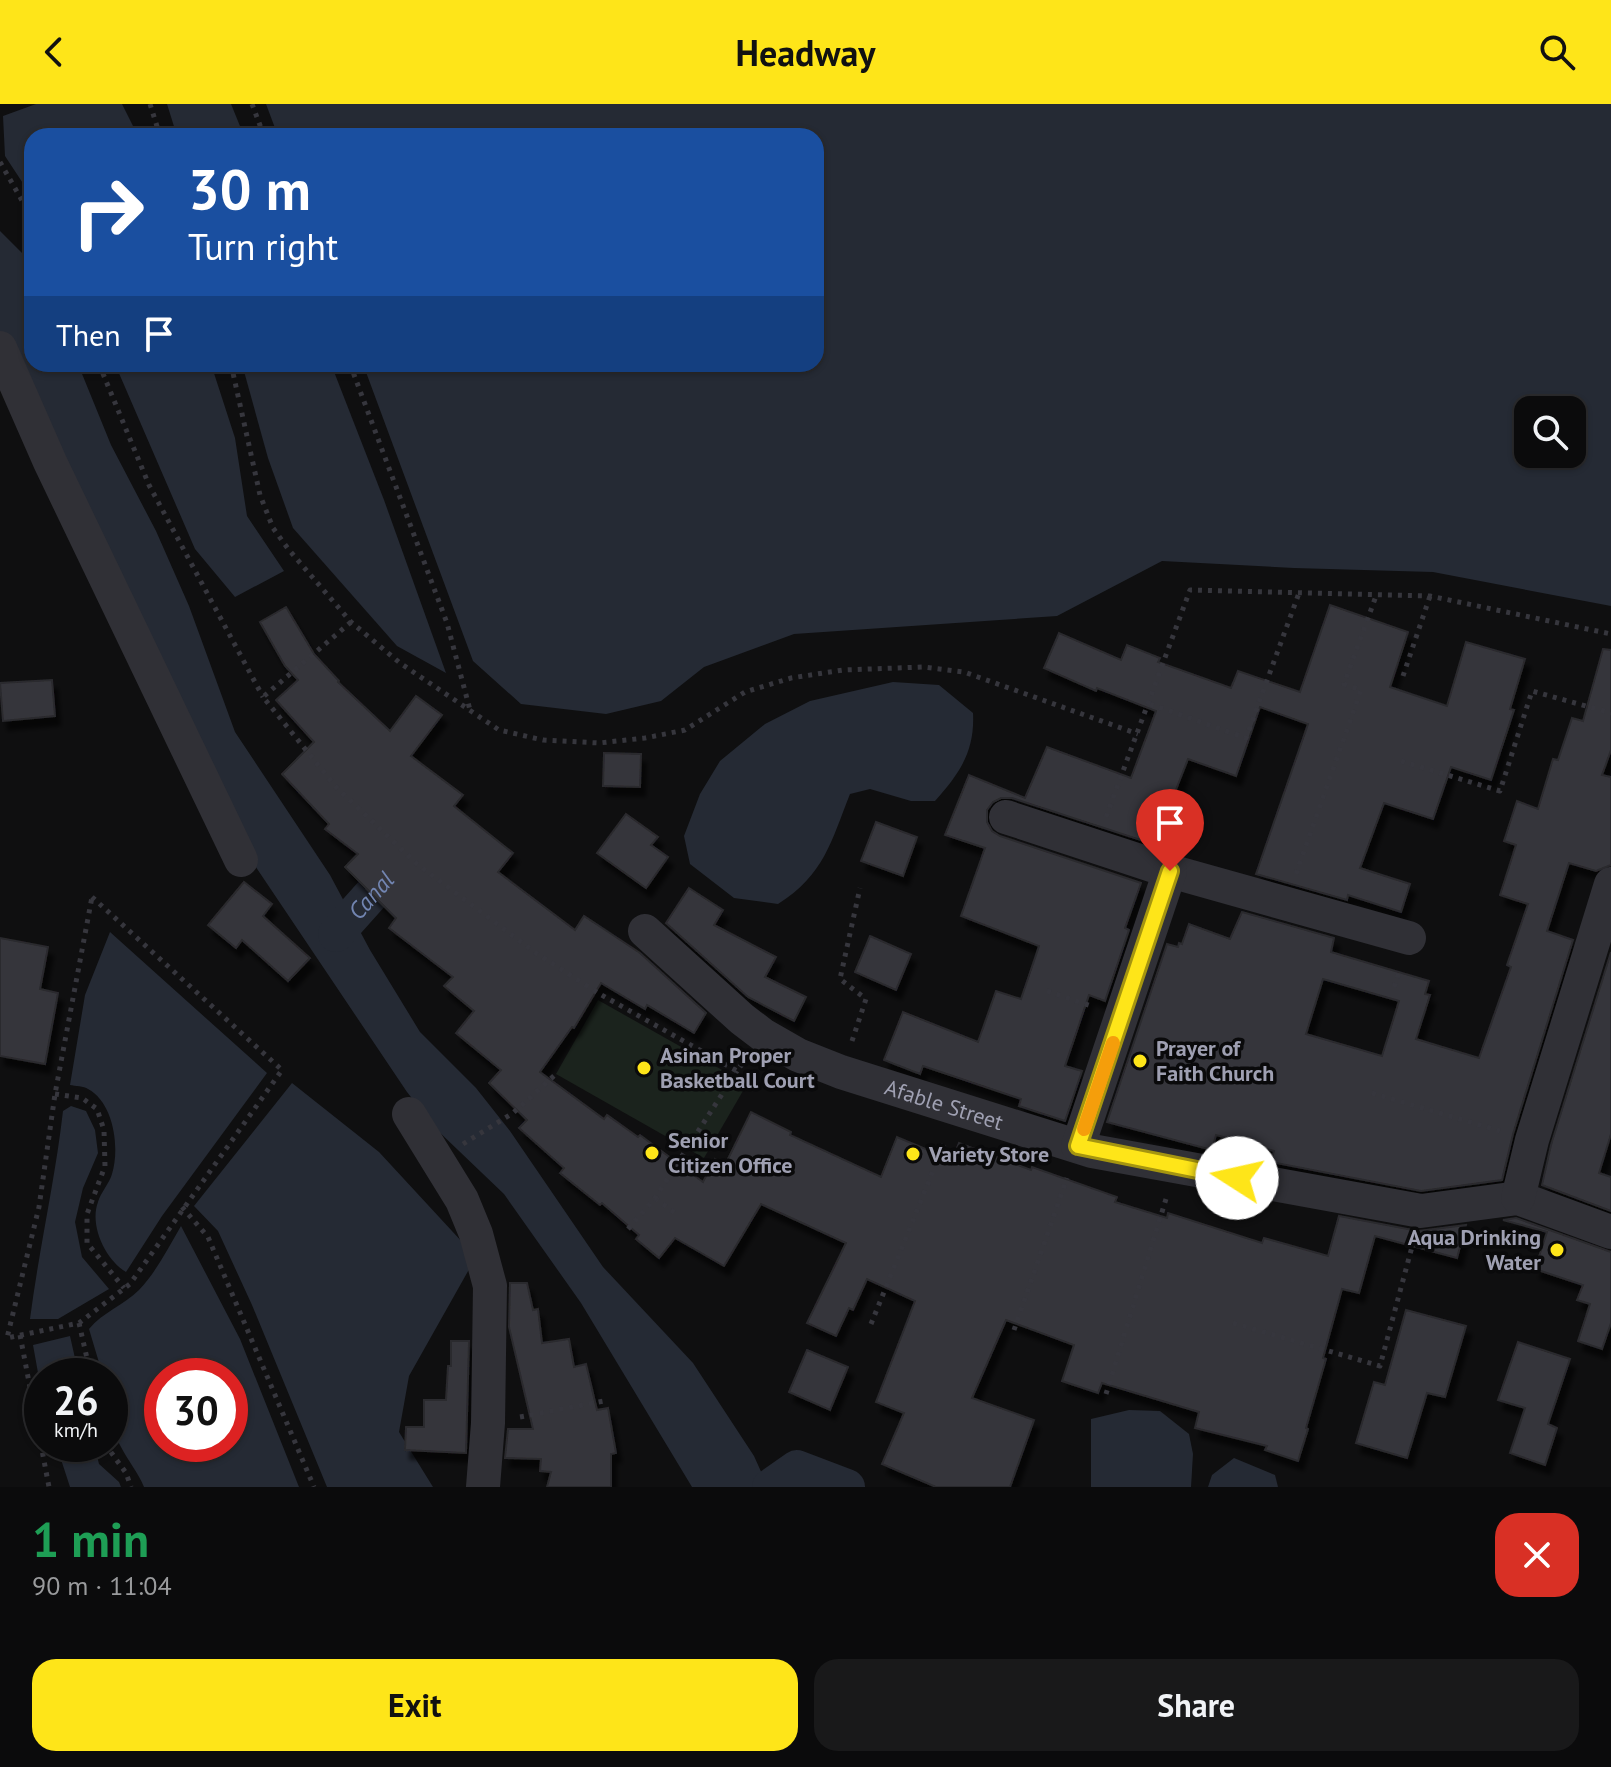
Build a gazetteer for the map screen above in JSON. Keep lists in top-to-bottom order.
{
  "streets": {
    "street": ["Afable Street"]
  },
  "water": ["Canal"],
  "places": [
    "Prayer of Faith Church",
    "Asinan Proper Basketball Court",
    "Senior Citizen Office",
    "Variety Store",
    "Aqua Drinking Water"
  ],
  "page": {
    "header": "Headway",
    "turn": ["30 m", "Turn right"],
    "then": "Then",
    "speed": "26 km/h",
    "limit": "30",
    "heading": ["1 min", "90 m · 11:04"],
    "buttons": ["Exit", "Share"]
  }
}
